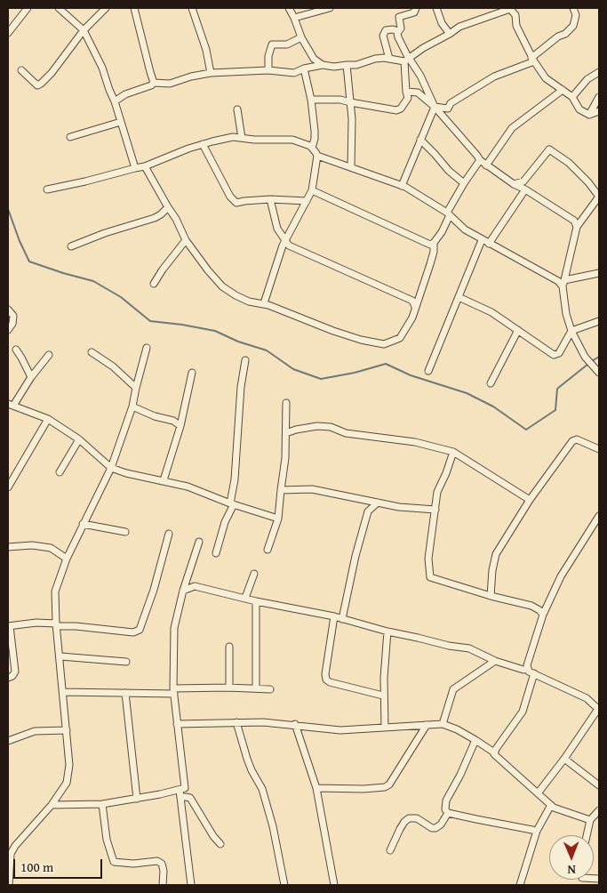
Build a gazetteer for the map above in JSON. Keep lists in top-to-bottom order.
{
  "scale_bar": "100 m",
  "north": "bottom"
}
